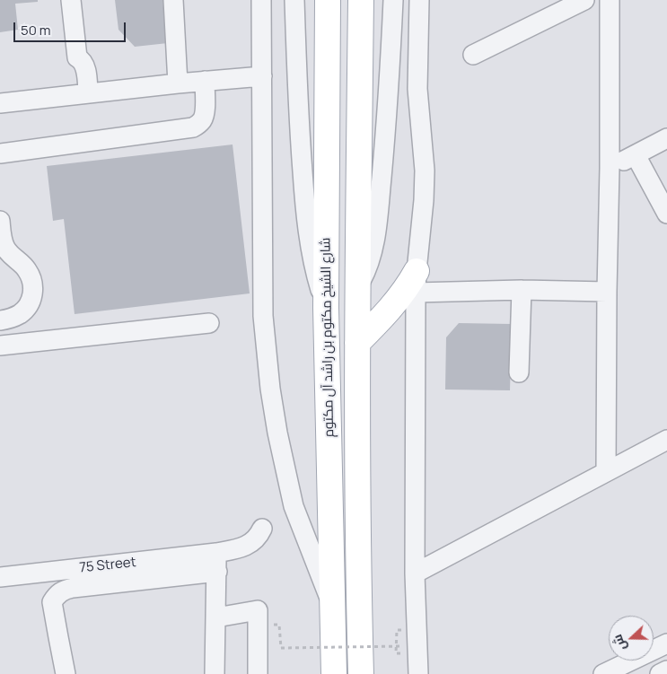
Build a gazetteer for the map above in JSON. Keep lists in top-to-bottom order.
{
  "streets": {
    "main road": ["شارع الشيخ مكتوم بن راشد آل مكتوم"],
    "street": ["75 Street"]
  },
  "scale_bar": "50 m",
  "north": "left"
}
